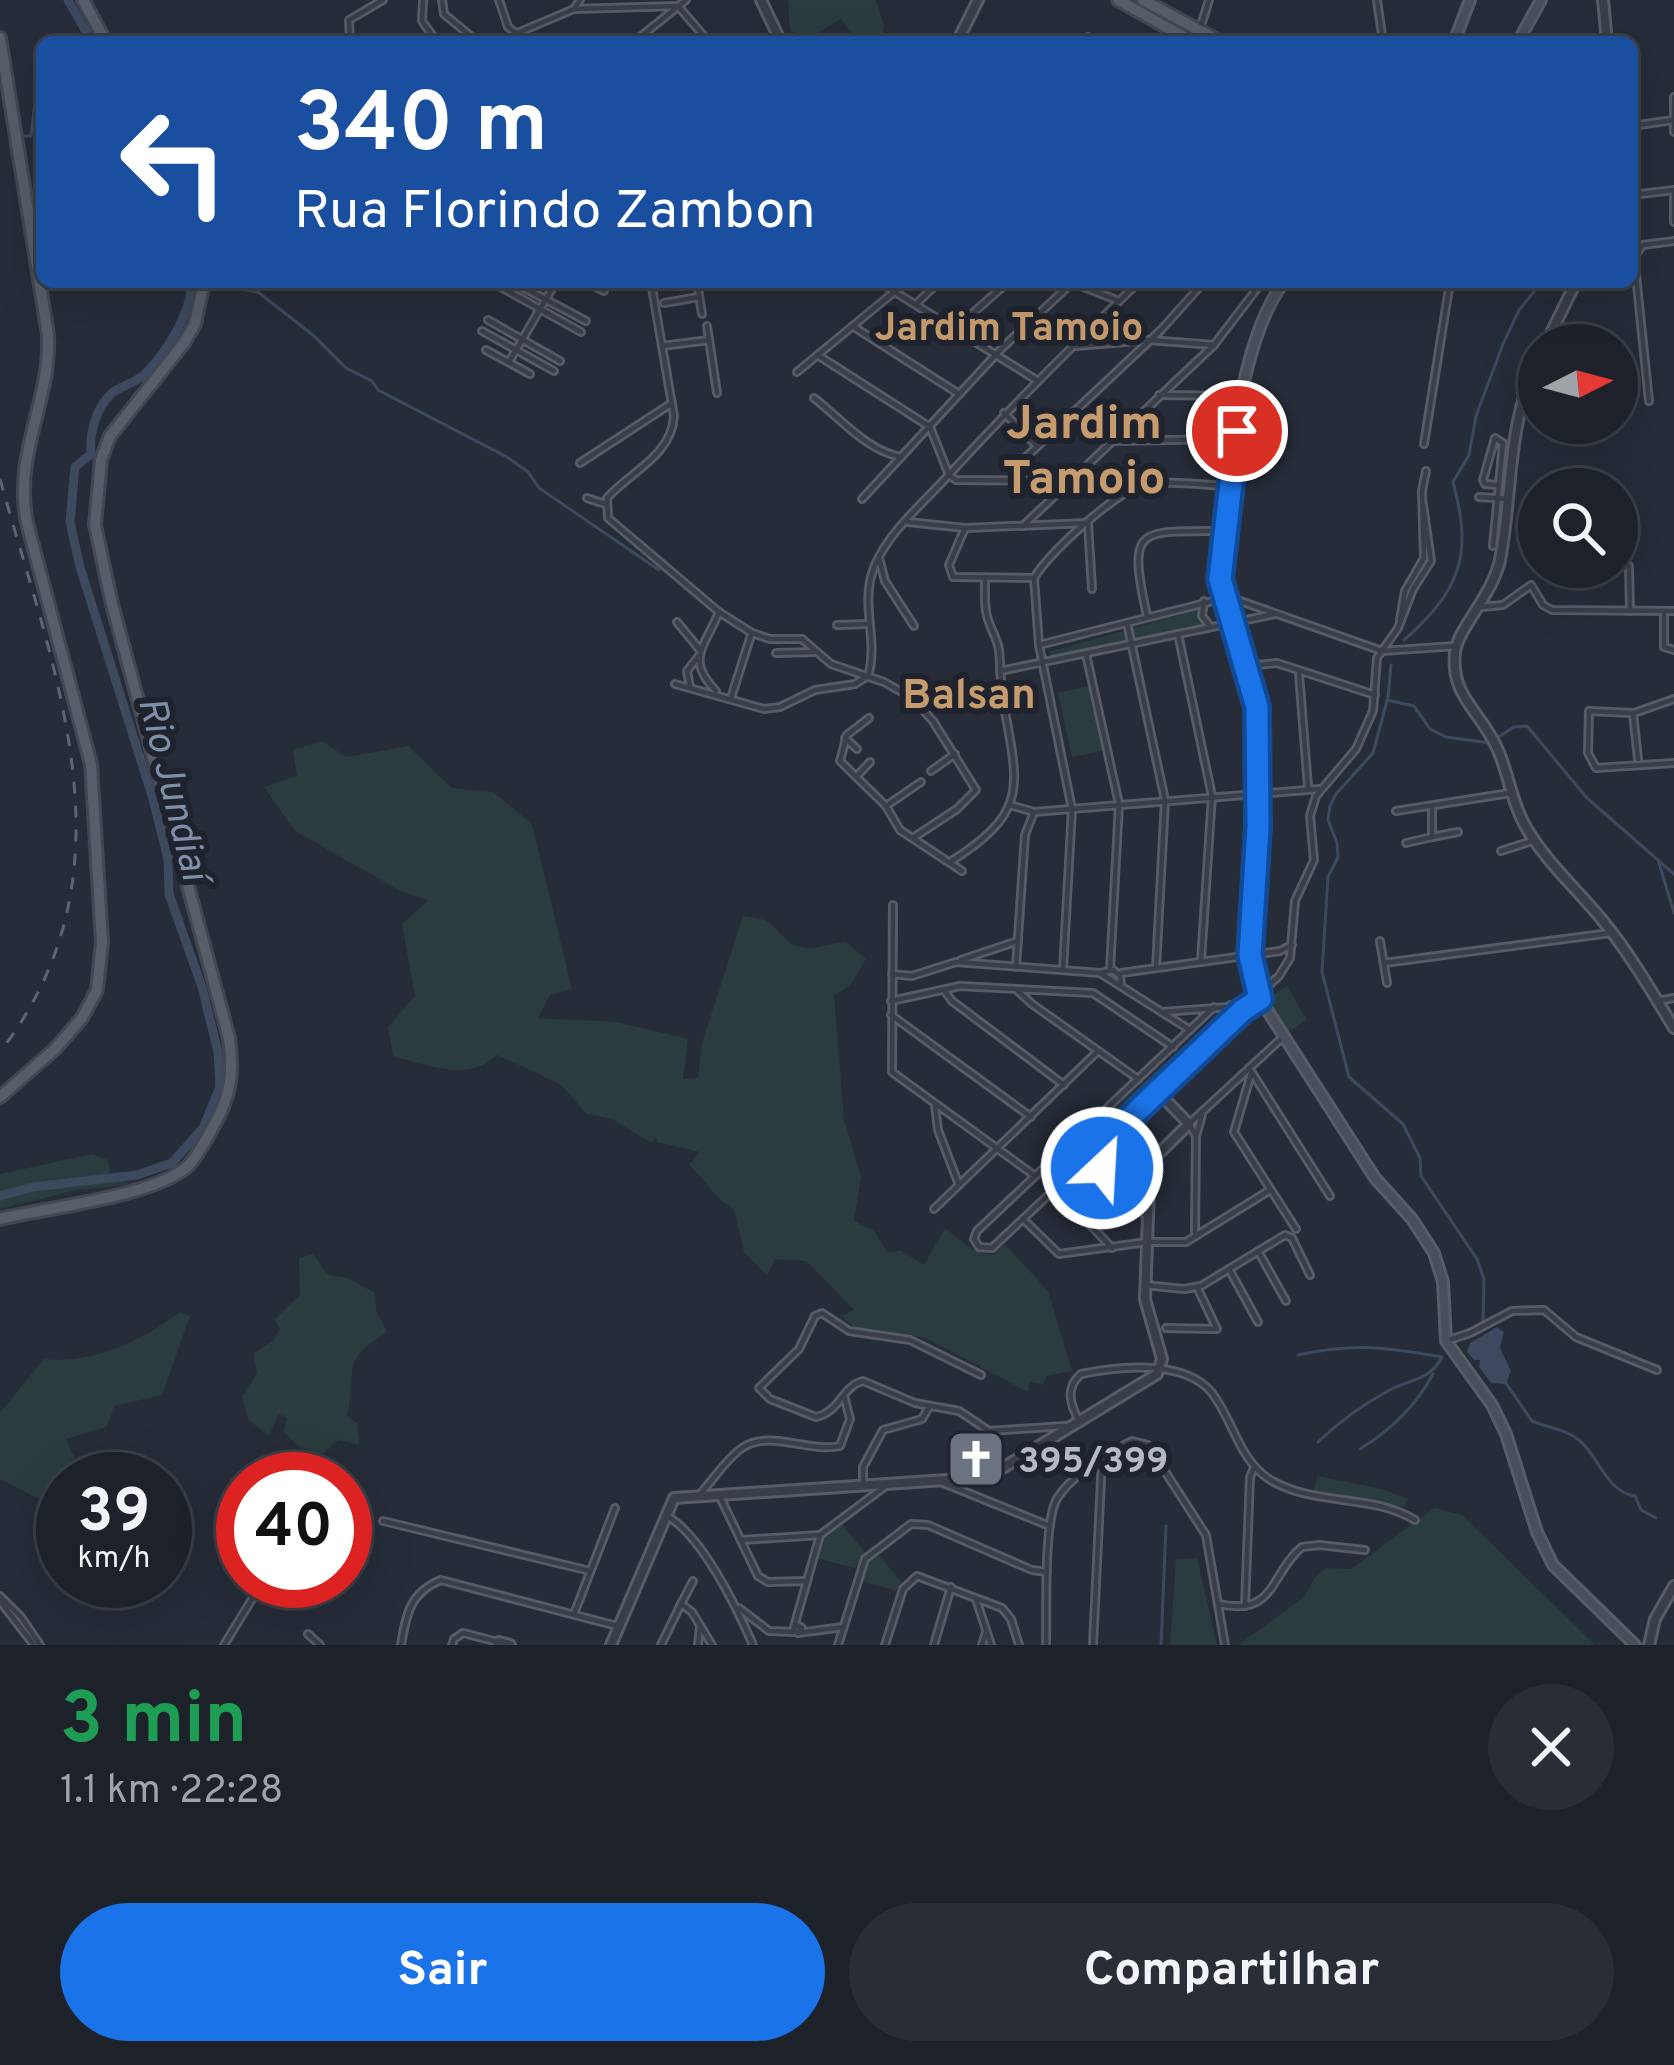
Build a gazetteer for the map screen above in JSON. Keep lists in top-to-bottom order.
{
  "districts": ["Jardim Tamoio", "Jardim Tamoio", "Balsan"],
  "water": ["Rio Jundiaí"],
  "places": {
    "church": ["395/399"]
  },
  "north": "right",
  "page": {
    "turn": ["340 m", "Rua Florindo Zambon"],
    "speed": "39 km/h",
    "limit": "40",
    "heading": ["3 min", "1.1 km · 22:28"],
    "buttons": ["Sair", "Compartilhar"]
  }
}
